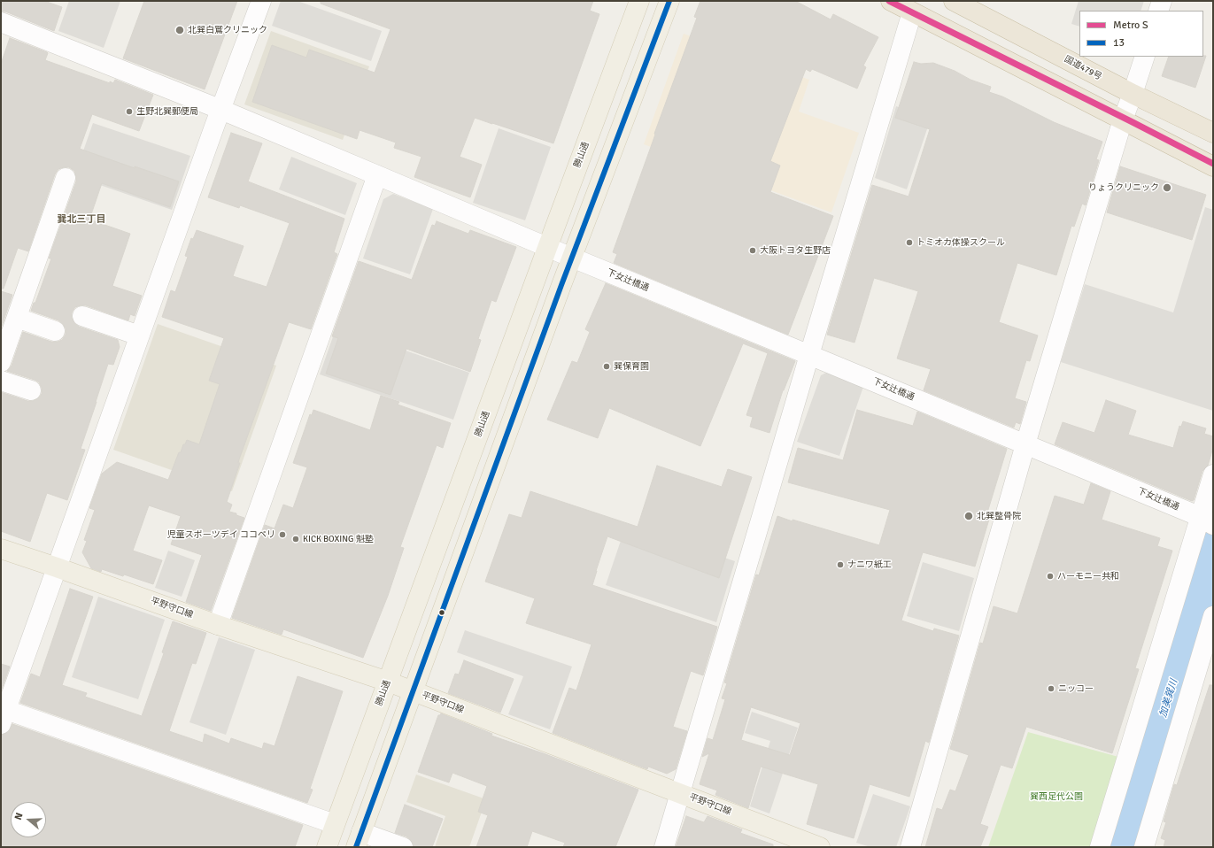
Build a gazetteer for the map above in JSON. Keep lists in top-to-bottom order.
{
  "streets": {
    "highway": ["国道479号"],
    "main road": ["勝山通", "平野守口線"],
    "street": ["下女辻橋通"]
  },
  "crossings": [
    ["勝山通", "下女辻橋通"],
    ["勝山通", "平野守口線"]
  ],
  "districts": ["巽北三丁目"],
  "water": ["加美巽川"],
  "parks": ["巽西足代公園"],
  "places": [
    "北巽白鷲クリニック",
    "生野北巽郵便局",
    "りょうクリニック",
    "トミオカ体操スクール",
    "大阪トヨタ生野店",
    "巽保育園",
    "北巽整骨院",
    "児童スポーツデイ ココペリ",
    "KICK BOXING 魁塾",
    "ナニワ紙工",
    "ハーモニー共和",
    "ニッコー"
  ],
  "lines": ["metro line S", "transit line 13"],
  "legend": ["Metro S", "13"],
  "north": "left"
}
